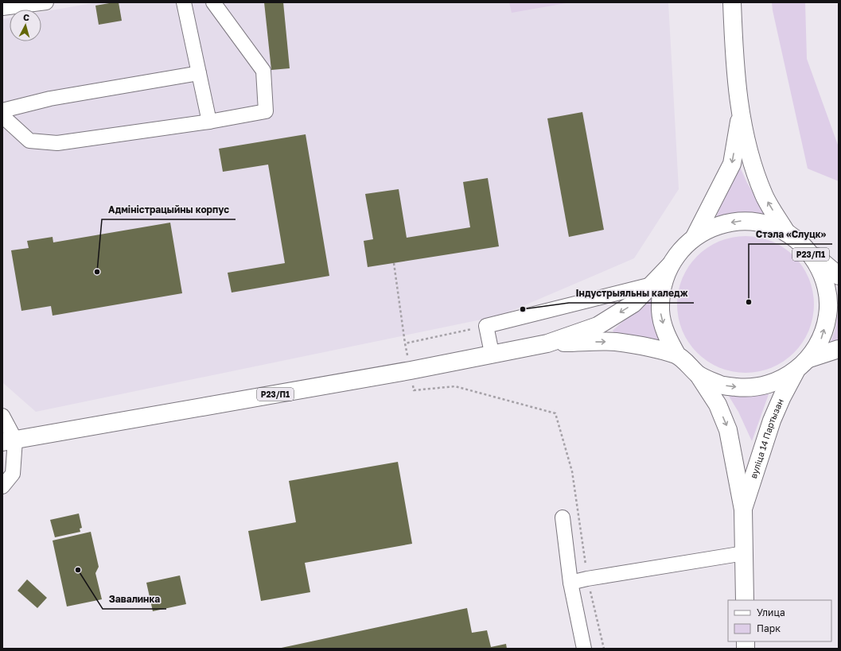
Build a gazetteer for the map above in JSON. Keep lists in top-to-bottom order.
{
  "streets": {
    "main road": ["Р23/П1", "вуліца 14 Партызан"]
  },
  "crossings": [
    ["Р23/П1", "вуліца 14 Партызан"]
  ],
  "one_way": ["вуліца 14 Партызан"],
  "places": [
    "Адміністрацыйны корпус",
    "Стэла «Слуцк»",
    "Індустрыяльны каледж",
    "Завалинка"
  ],
  "legend": ["Улица", "Парк"],
  "north": "top"
}
